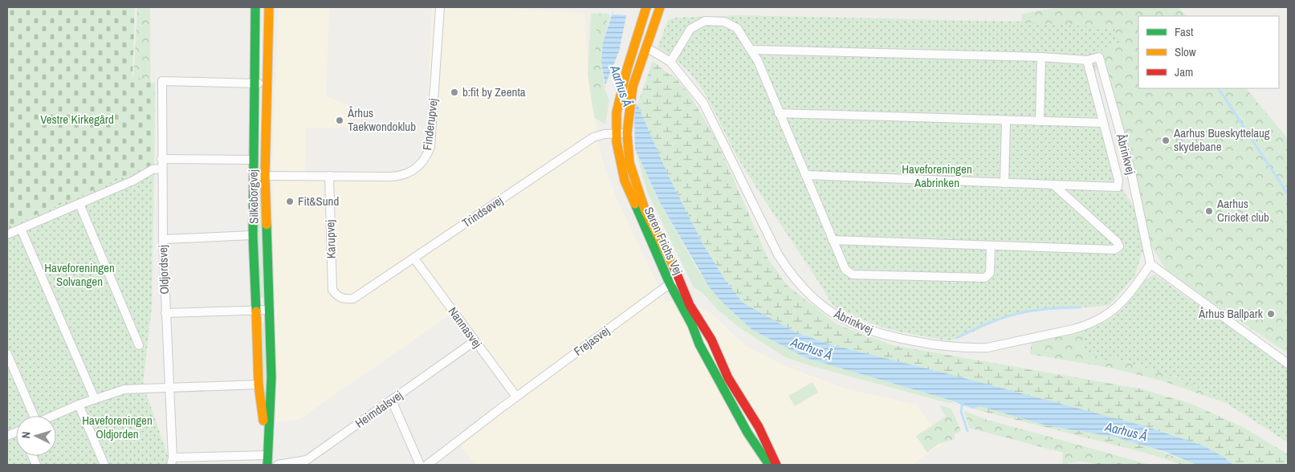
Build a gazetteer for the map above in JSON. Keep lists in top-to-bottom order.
{
  "streets": {
    "street": [
      "Finderupvej",
      "Åbrinkvej",
      "Silkeborgvej",
      "Trindsøvej",
      "Karupvej",
      "Søren Frichs Vej",
      "Oldjordsvej",
      "Nannasvej",
      "Frejasvej",
      "Heimdalsvej"
    ]
  },
  "crossings": [
    ["Finderupvej", "Silkeborgvej"],
    ["Finderupvej", "Karupvej"],
    ["Åbrinkvej", "Søren Frichs Vej"],
    ["Silkeborgvej", "Oldjordsvej"],
    ["Trindsøvej", "Karupvej"],
    ["Trindsøvej", "Søren Frichs Vej"],
    ["Trindsøvej", "Nannasvej"],
    ["Søren Frichs Vej", "Frejasvej"],
    ["Nannasvej", "Frejasvej"],
    ["Nannasvej", "Heimdalsvej"]
  ],
  "water": ["Aarhus Å"],
  "parks": [
    "Vestre Kirkegård",
    "Haveforeningen Aabrinken",
    "Haveforeningen Solvangen",
    "Haveforeningen Oldjorden"
  ],
  "places": [
    "b:fit by Zeenta",
    "Århus Taekwondoklub",
    "Aarhus Bueskyttelaug skydebane",
    "Fit&Sund",
    "Aarhus Cricket club",
    "Århus Ballpark"
  ],
  "legend": ["Fast", "Slow", "Jam"],
  "north": "left"
}
